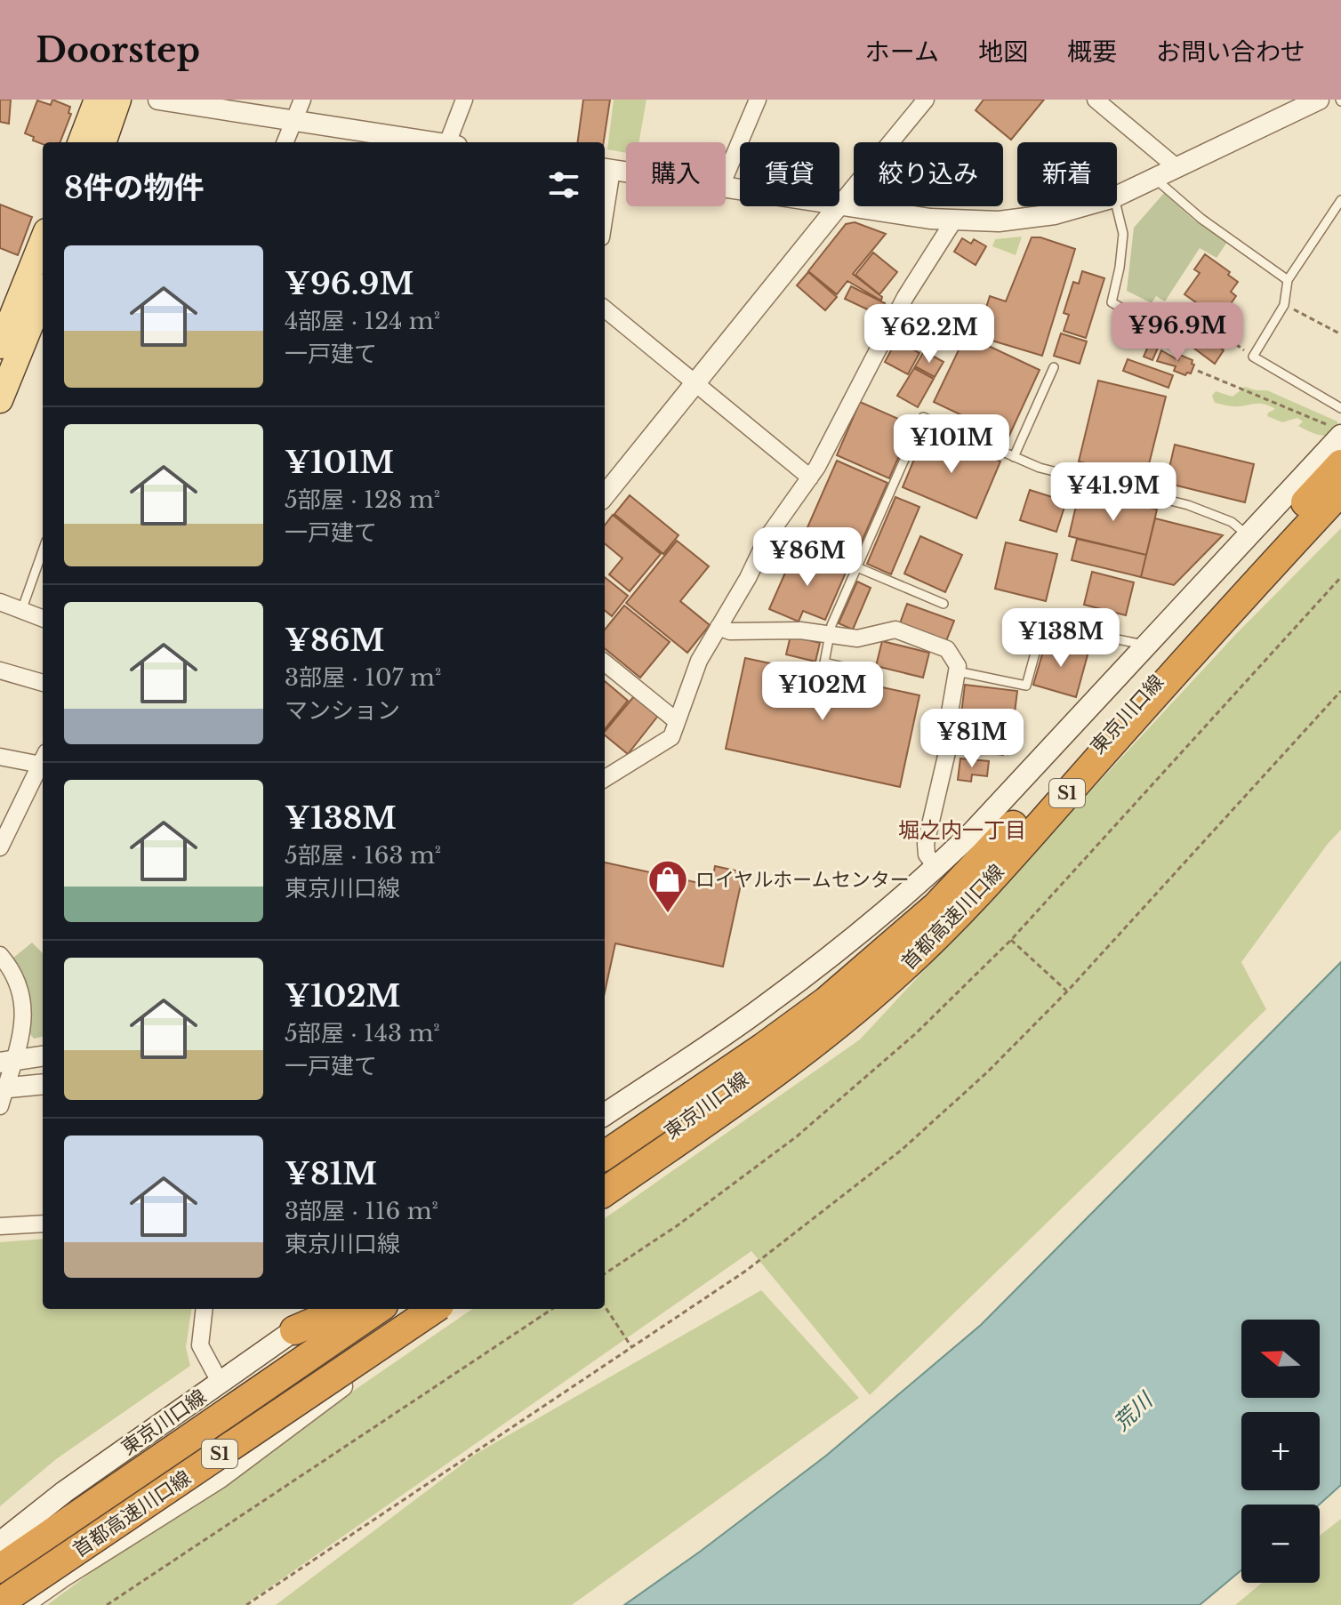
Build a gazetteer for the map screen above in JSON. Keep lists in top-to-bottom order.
{
  "streets": {
    "highway": ["S1", "首都高速川口線"],
    "main road": ["東京川口線"]
  },
  "crossings": [
    ["S1", "首都高速川口線"]
  ],
  "districts": ["堀之内一丁目"],
  "water": ["荒川"],
  "places": {
    "shop": ["ロイヤルホームセンター"]
  },
  "north": "left",
  "page": {
    "header": "Doorstep",
    "nav": [
      "ホーム",
      "地図",
      "概要",
      "お問い合わせ"
    ],
    "chip": [
      "購入",
      "賃貸",
      "絞り込み",
      "新着"
    ],
    "heading": "8件の物件",
    "list": [
      {
        "name": "¥96.9M",
        "note": "4部屋 · 124 m² · 一戸建て"
      },
      {
        "name": "¥101M",
        "note": "5部屋 · 128 m² · 一戸建て"
      },
      {
        "name": "¥86M",
        "note": "3部屋 · 107 m² · マンション"
      },
      {
        "name": "¥138M",
        "note": "5部屋 · 163 m² · 東京川口線"
      },
      {
        "name": "¥102M",
        "note": "5部屋 · 143 m² · 一戸建て"
      },
      {
        "name": "¥81M",
        "note": "3部屋 · 116 m² · 東京川口線"
      }
    ],
    "price": [
      "¥96.9M",
      "¥62.2M",
      "¥101M",
      "¥41.9M",
      "¥86M",
      "¥138M",
      "¥102M",
      "¥81M"
    ],
    "map_buttons": ["+", "−"]
  }
}
